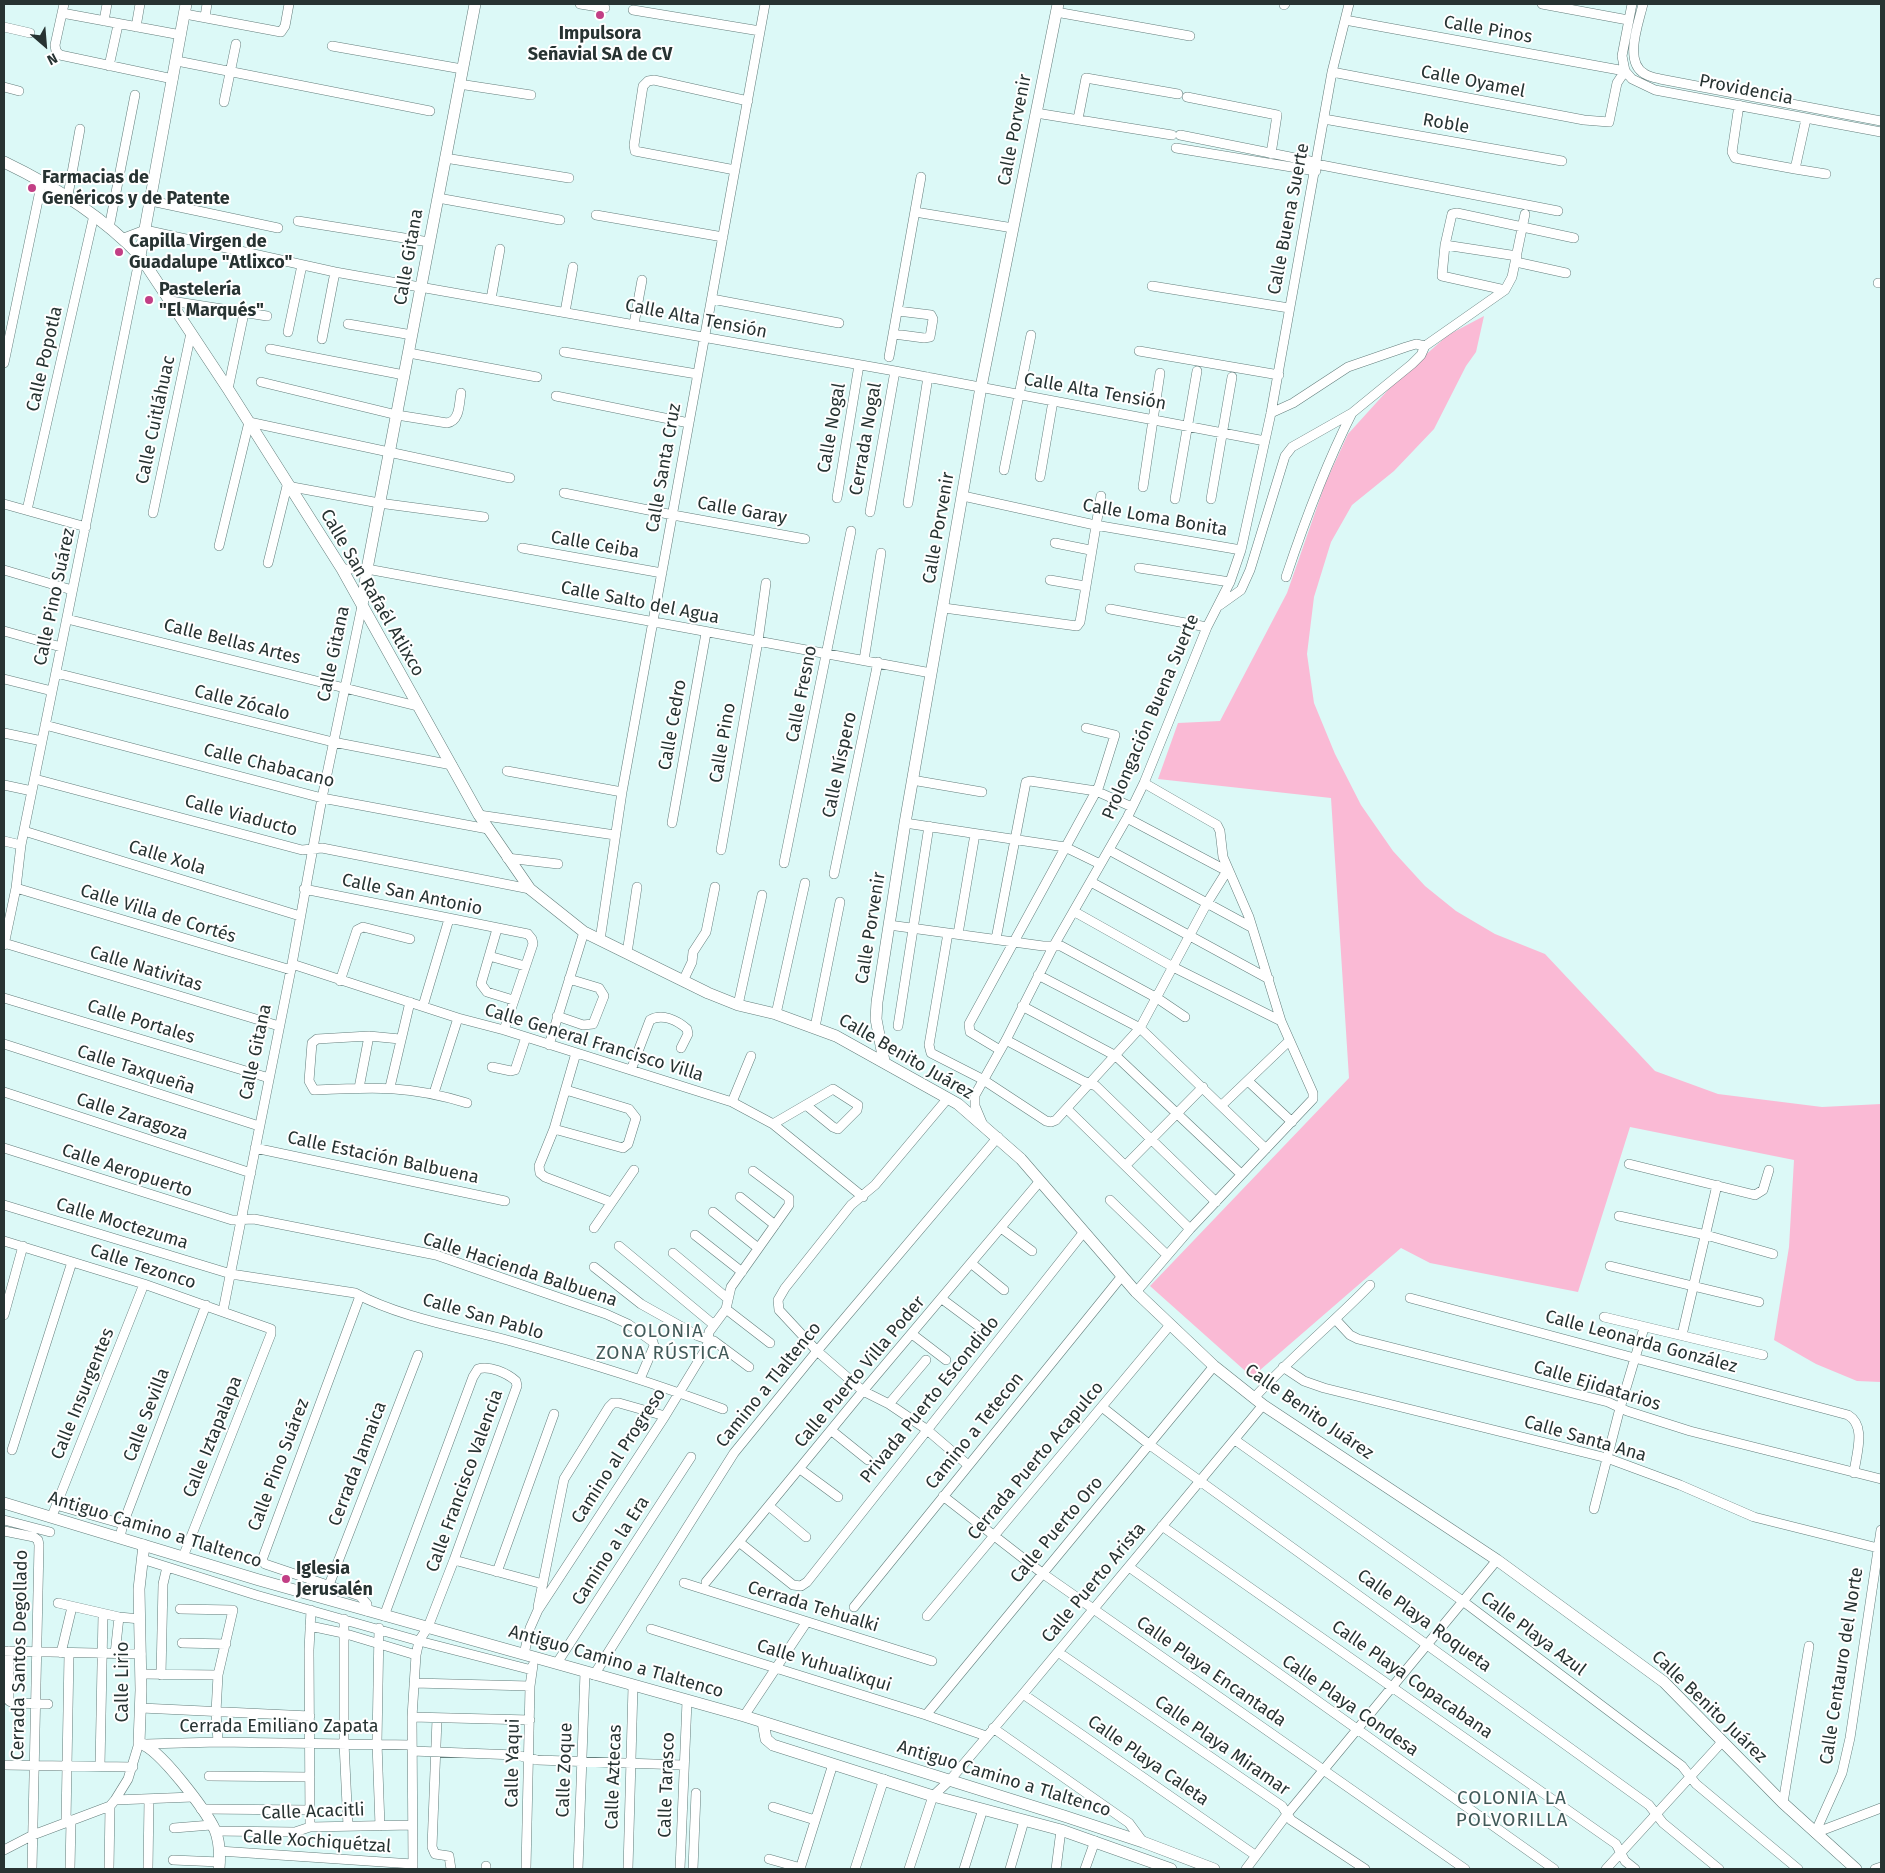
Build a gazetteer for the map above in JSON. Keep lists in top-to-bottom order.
{
  "streets": {
    "street": [
      "Calle Pinos",
      "Calle Oyamel",
      "Providencia",
      "Roble",
      "Calle Porvenir",
      "Calle Buena Suerte",
      "Calle Gitana",
      "Calle Alta Tensión",
      "Calle Popotla",
      "Calle Cuitláhuac",
      "Calle Nogal",
      "Cerrada Nogal",
      "Calle Santa Cruz",
      "Calle Garay",
      "Calle Loma Bonita",
      "Calle Ceiba",
      "Calle San Rafaél Atlixco",
      "Calle Pino Suárez",
      "Calle Salto del Agua",
      "Calle Bellas Artes",
      "Calle Fresno",
      "Calle Zócalo",
      "Prolongación Buena Suerte",
      "Calle Cedro",
      "Calle Pino",
      "Calle Níspero",
      "Calle Chabacano",
      "Calle Viaducto",
      "Calle Xola",
      "Calle San Antonio",
      "Calle Villa de Cortés",
      "Calle Nativitas",
      "Calle Portales",
      "Calle General Francisco Villa",
      "Calle Benito Juárez",
      "Calle Taxqueña",
      "Calle Zaragoza",
      "Calle Estación Balbuena",
      "Calle Aeropuerto",
      "Calle Moctezuma",
      "Calle Tezonco",
      "Calle Hacienda Balbuena",
      "Calle San Pablo",
      "Calle Leonarda González",
      "Calle Puerto Villa Poder",
      "Camino a Tlaltenco",
      "Calle Ejidatarios",
      "Calle Insurgentes",
      "Privada Puerto Escondido",
      "Calle Sevilla",
      "Camino a Tetecon",
      "Calle Iztapalapa",
      "Calle Santa Ana",
      "Camino al Progreso",
      "Cerrada Puerto Acapulco",
      "Cerrada Jamaica",
      "Calle Francisco Valencia",
      "Antiguo Camino a Tlaltenco",
      "Calle Puerto Oro",
      "Camino a la Era",
      "Calle Puerto Arista",
      "Cerrada Tehualki",
      "Calle Playa Roqueta",
      "Calle Playa Azul",
      "Cerrada Santos Degollado",
      "Calle Yuhualixqui",
      "Calle Centauro del Norte",
      "Calle Playa Encantada",
      "Calle Playa Copacabana",
      "Calle Lirio",
      "Calle Playa Condesa",
      "Cerrada Emiliano Zapata",
      "Calle Playa Miramar",
      "Calle Playa Caleta",
      "Calle Yaqui",
      "Calle Zoque",
      "Calle Aztecas",
      "Calle Tarasco",
      "Calle Acacitli",
      "Calle Xochiquétzal"
    ]
  },
  "crossings": [
    ["Calle Pinos", "Calle Oyamel"],
    ["Calle Pinos", "Providencia"],
    ["Calle Pinos", "Calle Buena Suerte"],
    ["Calle Oyamel", "Providencia"],
    ["Calle Oyamel", "Calle Buena Suerte"],
    ["Roble", "Calle Buena Suerte"],
    ["Calle Porvenir", "Calle Alta Tensión"],
    ["Calle Porvenir", "Calle Loma Bonita"],
    ["Calle Porvenir", "Calle Salto del Agua"],
    ["Calle Porvenir", "Calle Benito Juárez"],
    ["Calle Buena Suerte", "Calle Alta Tensión"],
    ["Calle Buena Suerte", "Prolongación Buena Suerte"],
    ["Calle Gitana", "Calle Alta Tensión"],
    ["Calle Gitana", "Calle San Rafaél Atlixco"],
    ["Calle Gitana", "Calle Salto del Agua"],
    ["Calle Gitana", "Calle Bellas Artes"],
    ["Calle Gitana", "Calle Zócalo"],
    ["Calle Gitana", "Calle Chabacano"],
    ["Calle Gitana", "Calle Viaducto"],
    ["Calle Gitana", "Calle Xola"],
    ["Calle Gitana", "Calle San Antonio"],
    ["Calle Gitana", "Calle Villa de Cortés"],
    ["Calle Gitana", "Calle Nativitas"],
    ["Calle Gitana", "Calle Portales"],
    ["Calle Gitana", "Calle General Francisco Villa"],
    ["Calle Gitana", "Calle Taxqueña"],
    ["Calle Gitana", "Calle Zaragoza"],
    ["Calle Gitana", "Calle Estación Balbuena"],
    ["Calle Gitana", "Calle Aeropuerto"],
    ["Calle Gitana", "Calle Moctezuma"],
    ["Calle Gitana", "Calle Tezonco"],
    ["Calle Gitana", "Calle Hacienda Balbuena"],
    ["Calle Gitana", "Calle San Pablo"],
    ["Calle Alta Tensión", "Calle Nogal"],
    ["Calle Alta Tensión", "Cerrada Nogal"],
    ["Calle Alta Tensión", "Calle Santa Cruz"],
    ["Calle Alta Tensión", "Prolongación Buena Suerte"],
    ["Calle Popotla", "Calle San Rafaél Atlixco"],
    ["Calle Cuitláhuac", "Calle San Rafaél Atlixco"],
    ["Calle Santa Cruz", "Calle Garay"],
    ["Calle Santa Cruz", "Calle Ceiba"],
    ["Calle Santa Cruz", "Calle San Rafaél Atlixco"],
    ["Calle Santa Cruz", "Calle Salto del Agua"],
    ["Calle Loma Bonita", "Prolongación Buena Suerte"],
    ["Calle San Rafaél Atlixco", "Calle Pino Suárez"],
    ["Calle San Rafaél Atlixco", "Calle Salto del Agua"],
    ["Calle San Rafaél Atlixco", "Calle Bellas Artes"],
    ["Calle San Rafaél Atlixco", "Calle Zócalo"],
    ["Calle San Rafaél Atlixco", "Calle Chabacano"],
    ["Calle San Rafaél Atlixco", "Calle Viaducto"],
    ["Calle San Rafaél Atlixco", "Calle Benito Juárez"],
    ["Calle Pino Suárez", "Calle Bellas Artes"],
    ["Calle Pino Suárez", "Calle Zócalo"],
    ["Calle Pino Suárez", "Calle Chabacano"],
    ["Calle Pino Suárez", "Calle Viaducto"],
    ["Calle Pino Suárez", "Calle Xola"],
    ["Calle Pino Suárez", "Calle Villa de Cortés"],
    ["Calle Pino Suárez", "Calle Nativitas"],
    ["Calle Pino Suárez", "Calle San Pablo"],
    ["Calle Pino Suárez", "Cerrada Jamaica"],
    ["Calle Pino Suárez", "Antiguo Camino a Tlaltenco"],
    ["Calle Salto del Agua", "Calle Fresno"],
    ["Calle Salto del Agua", "Calle Cedro"],
    ["Calle Salto del Agua", "Calle Pino"],
    ["Calle Salto del Agua", "Calle Níspero"],
    ["Prolongación Buena Suerte", "Calle Benito Juárez"],
    ["Calle Villa de Cortés", "Calle General Francisco Villa"],
    ["Calle Benito Juárez", "Calle Puerto Villa Poder"],
    ["Calle Benito Juárez", "Camino a Tlaltenco"],
    ["Calle Benito Juárez", "Privada Puerto Escondido"],
    ["Calle Benito Juárez", "Camino a Tetecon"],
    ["Calle Benito Juárez", "Cerrada Puerto Acapulco"],
    ["Calle Benito Juárez", "Calle Puerto Oro"],
    ["Calle Benito Juárez", "Calle Puerto Arista"],
    ["Calle Benito Juárez", "Calle Centauro del Norte"],
    ["Calle Aeropuerto", "Calle Hacienda Balbuena"],
    ["Calle Moctezuma", "Calle San Pablo"],
    ["Calle Tezonco", "Calle Insurgentes"],
    ["Calle Tezonco", "Calle Sevilla"],
    ["Calle Tezonco", "Calle Iztapalapa"],
    ["Calle Hacienda Balbuena", "Calle San Pablo"],
    ["Calle San Pablo", "Camino al Progreso"],
    ["Calle Leonarda González", "Calle Ejidatarios"],
    ["Calle Puerto Villa Poder", "Privada Puerto Escondido"],
    ["Camino a Tlaltenco", "Antiguo Camino a Tlaltenco"],
    ["Camino a Tlaltenco", "Calle Zoque"],
    ["Calle Insurgentes", "Antiguo Camino a Tlaltenco"],
    ["Calle Sevilla", "Antiguo Camino a Tlaltenco"],
    ["Camino a Tetecon", "Calle Playa Encantada"],
    ["Calle Iztapalapa", "Antiguo Camino a Tlaltenco"],
    ["Calle Santa Ana", "Calle Centauro del Norte"],
    ["Camino al Progreso", "Antiguo Camino a Tlaltenco"],
    ["Camino al Progreso", "Calle Yaqui"],
    ["Cerrada Puerto Acapulco", "Calle Playa Roqueta"],
    ["Cerrada Puerto Acapulco", "Calle Playa Encantada"],
    ["Calle Francisco Valencia", "Antiguo Camino a Tlaltenco"],
    ["Antiguo Camino a Tlaltenco", "Camino a la Era"],
    ["Antiguo Camino a Tlaltenco", "Calle Puerto Arista"],
    ["Antiguo Camino a Tlaltenco", "Calle Lirio"],
    ["Antiguo Camino a Tlaltenco", "Calle Yaqui"],
    ["Antiguo Camino a Tlaltenco", "Calle Zoque"],
    ["Antiguo Camino a Tlaltenco", "Calle Aztecas"],
    ["Antiguo Camino a Tlaltenco", "Calle Tarasco"],
    ["Calle Puerto Oro", "Calle Playa Roqueta"],
    ["Calle Puerto Oro", "Calle Yuhualixqui"],
    ["Calle Puerto Oro", "Calle Playa Encantada"],
    ["Calle Puerto Arista", "Calle Playa Roqueta"],
    ["Calle Puerto Arista", "Calle Playa Azul"],
    ["Calle Puerto Arista", "Calle Yuhualixqui"],
    ["Calle Puerto Arista", "Calle Playa Encantada"],
    ["Calle Puerto Arista", "Calle Playa Copacabana"],
    ["Calle Puerto Arista", "Calle Playa Condesa"],
    ["Calle Puerto Arista", "Calle Playa Miramar"],
    ["Calle Puerto Arista", "Calle Playa Caleta"],
    ["Calle Lirio", "Cerrada Emiliano Zapata"],
    ["Cerrada Emiliano Zapata", "Calle Yaqui"],
    ["Cerrada Emiliano Zapata", "Calle Zoque"],
    ["Cerrada Emiliano Zapata", "Calle Aztecas"],
    ["Cerrada Emiliano Zapata", "Calle Tarasco"]
  ],
  "districts": ["COLONIA ZONA RÚSTICA", "COLONIA LA POLVORILLA"],
  "places": [
    "Impulsora Señavial SA de CV",
    "Farmacias de Genéricos y de Patente",
    "Capilla Virgen de Guadalupe \"Atlixco\"",
    "Pastelería \"El Marqués\"",
    "Iglesia Jerusalén"
  ],
  "north": "bottom right"
}
